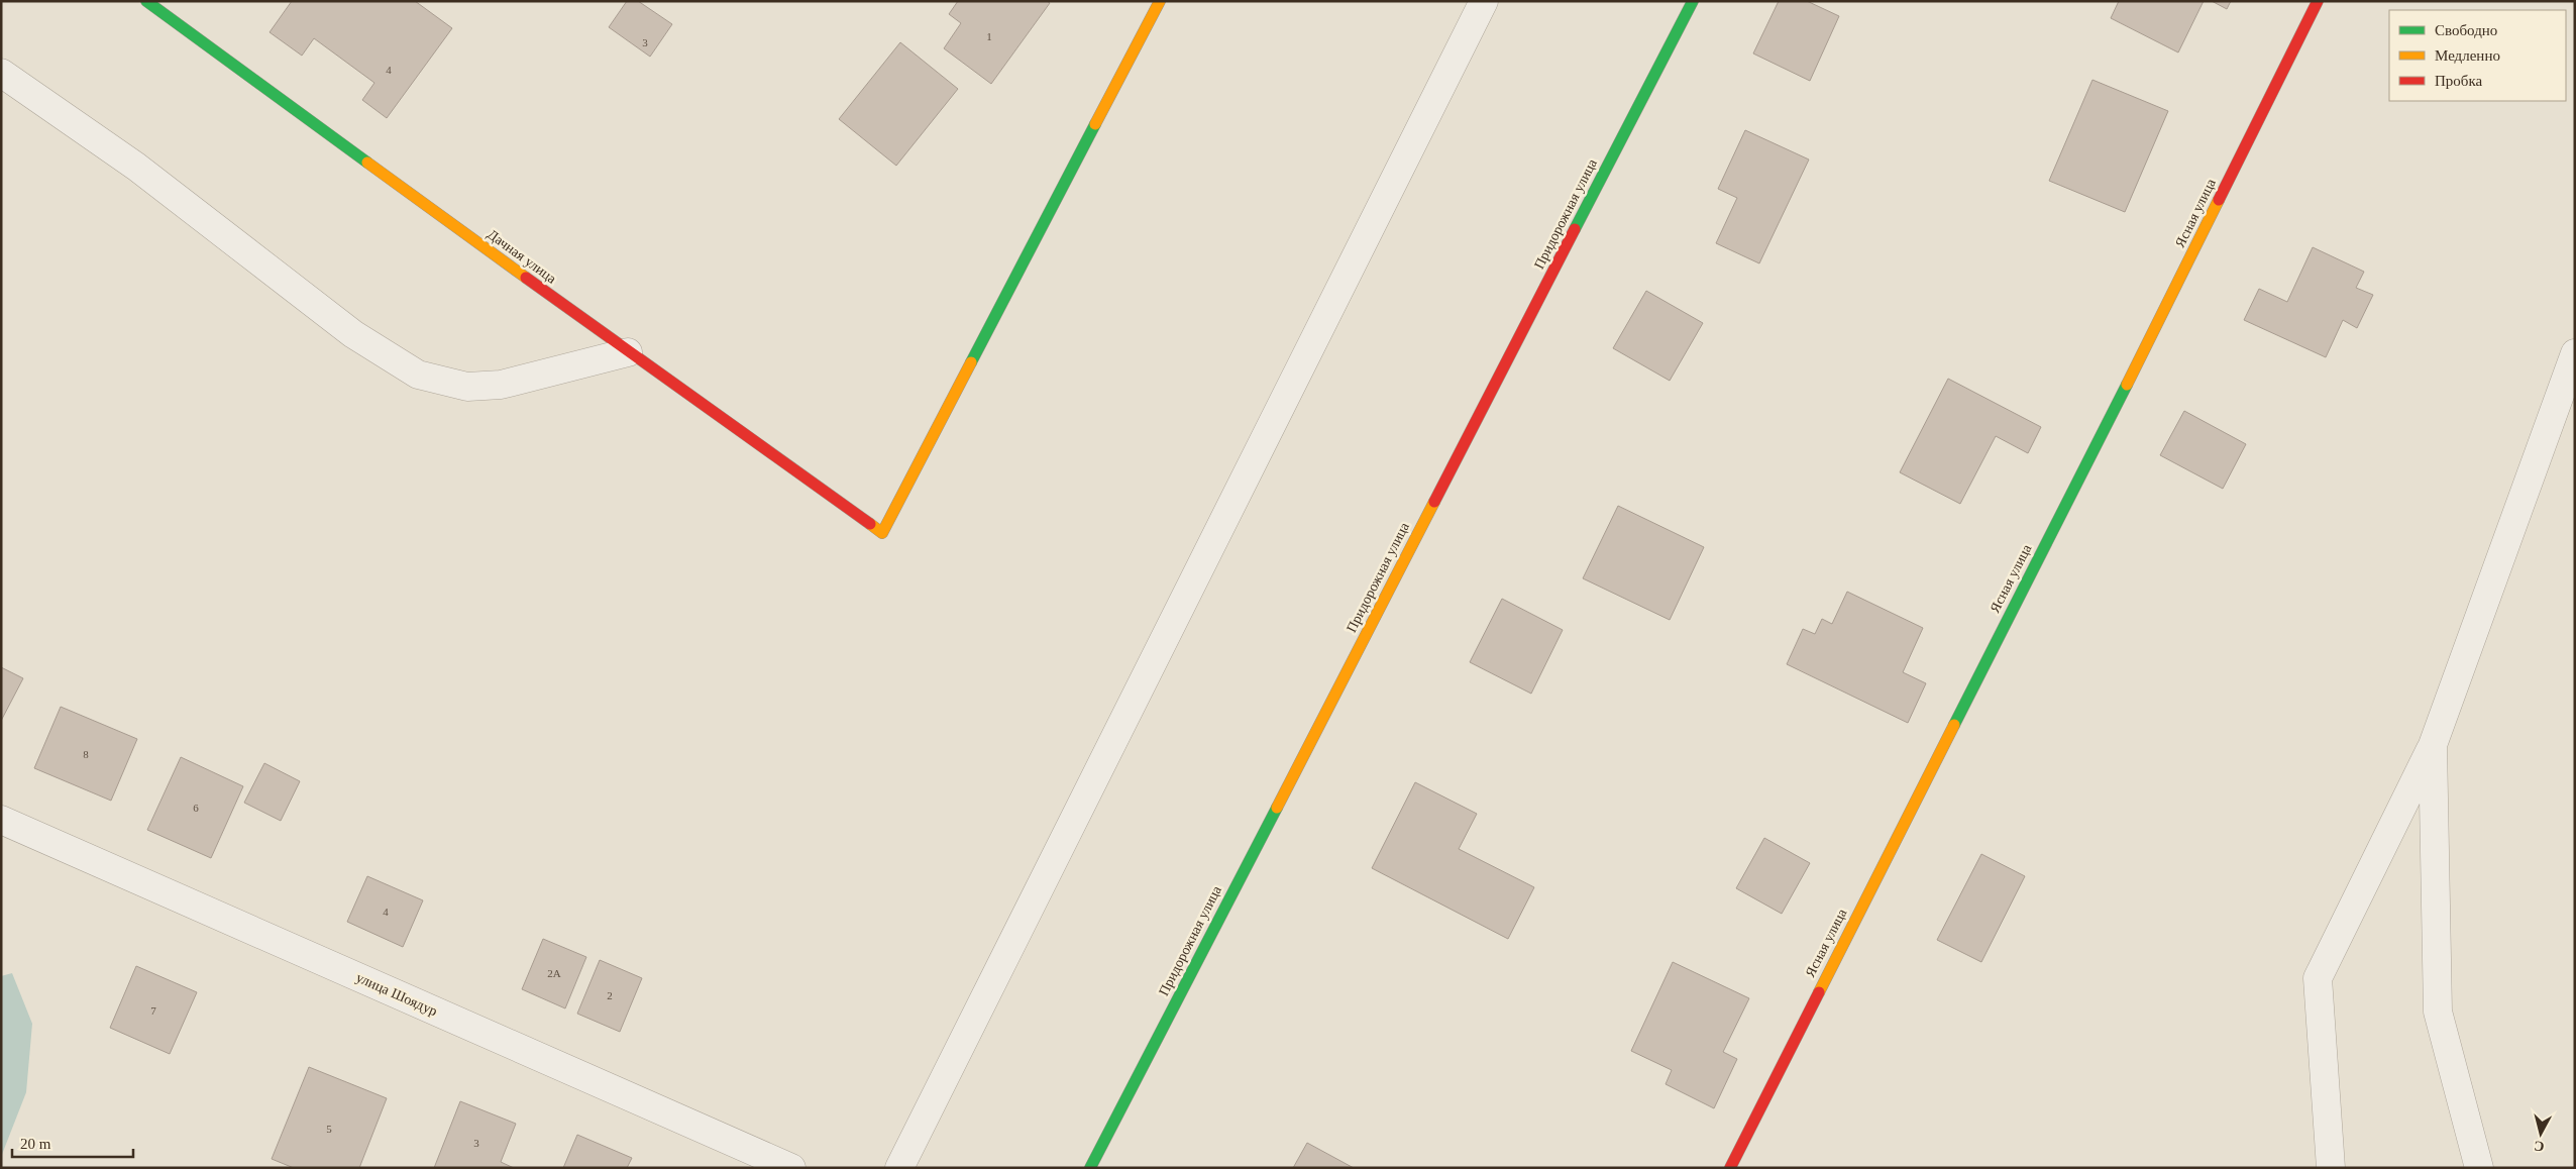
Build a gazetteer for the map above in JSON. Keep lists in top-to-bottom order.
{
  "streets": {
    "street": [
      "Ясная улица",
      "Придорожная улица",
      "Дачная улица",
      "улица Шоядур"
    ]
  },
  "house_numbers": [
    "1",
    "3",
    "4",
    "8",
    "6",
    "4",
    "2А",
    "2",
    "7",
    "5",
    "3"
  ],
  "legend": ["Свободно", "Медленно", "Пробка"],
  "scale_bar": "20 m",
  "north": "bottom"
}
